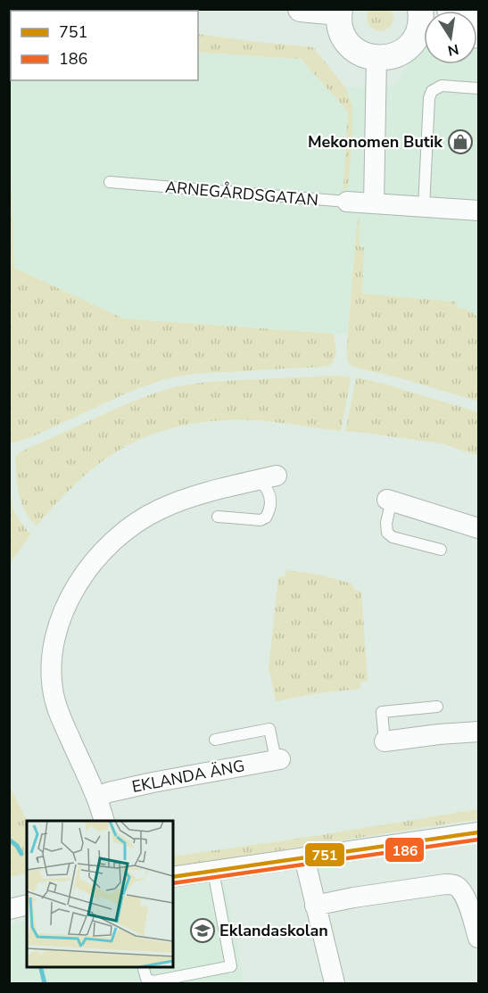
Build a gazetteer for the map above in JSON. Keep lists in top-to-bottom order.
{
  "streets": {
    "street": ["ARNEGÅRDSGATAN", "EKLANDA ÄNG"]
  },
  "places": {
    "shop": ["Mekonomen Butik"],
    "school or university": ["Eklandaskolan"]
  },
  "lines": ["transit line 751", "transit line 186"],
  "legend": ["751", "186"],
  "north": "bottom"
}
